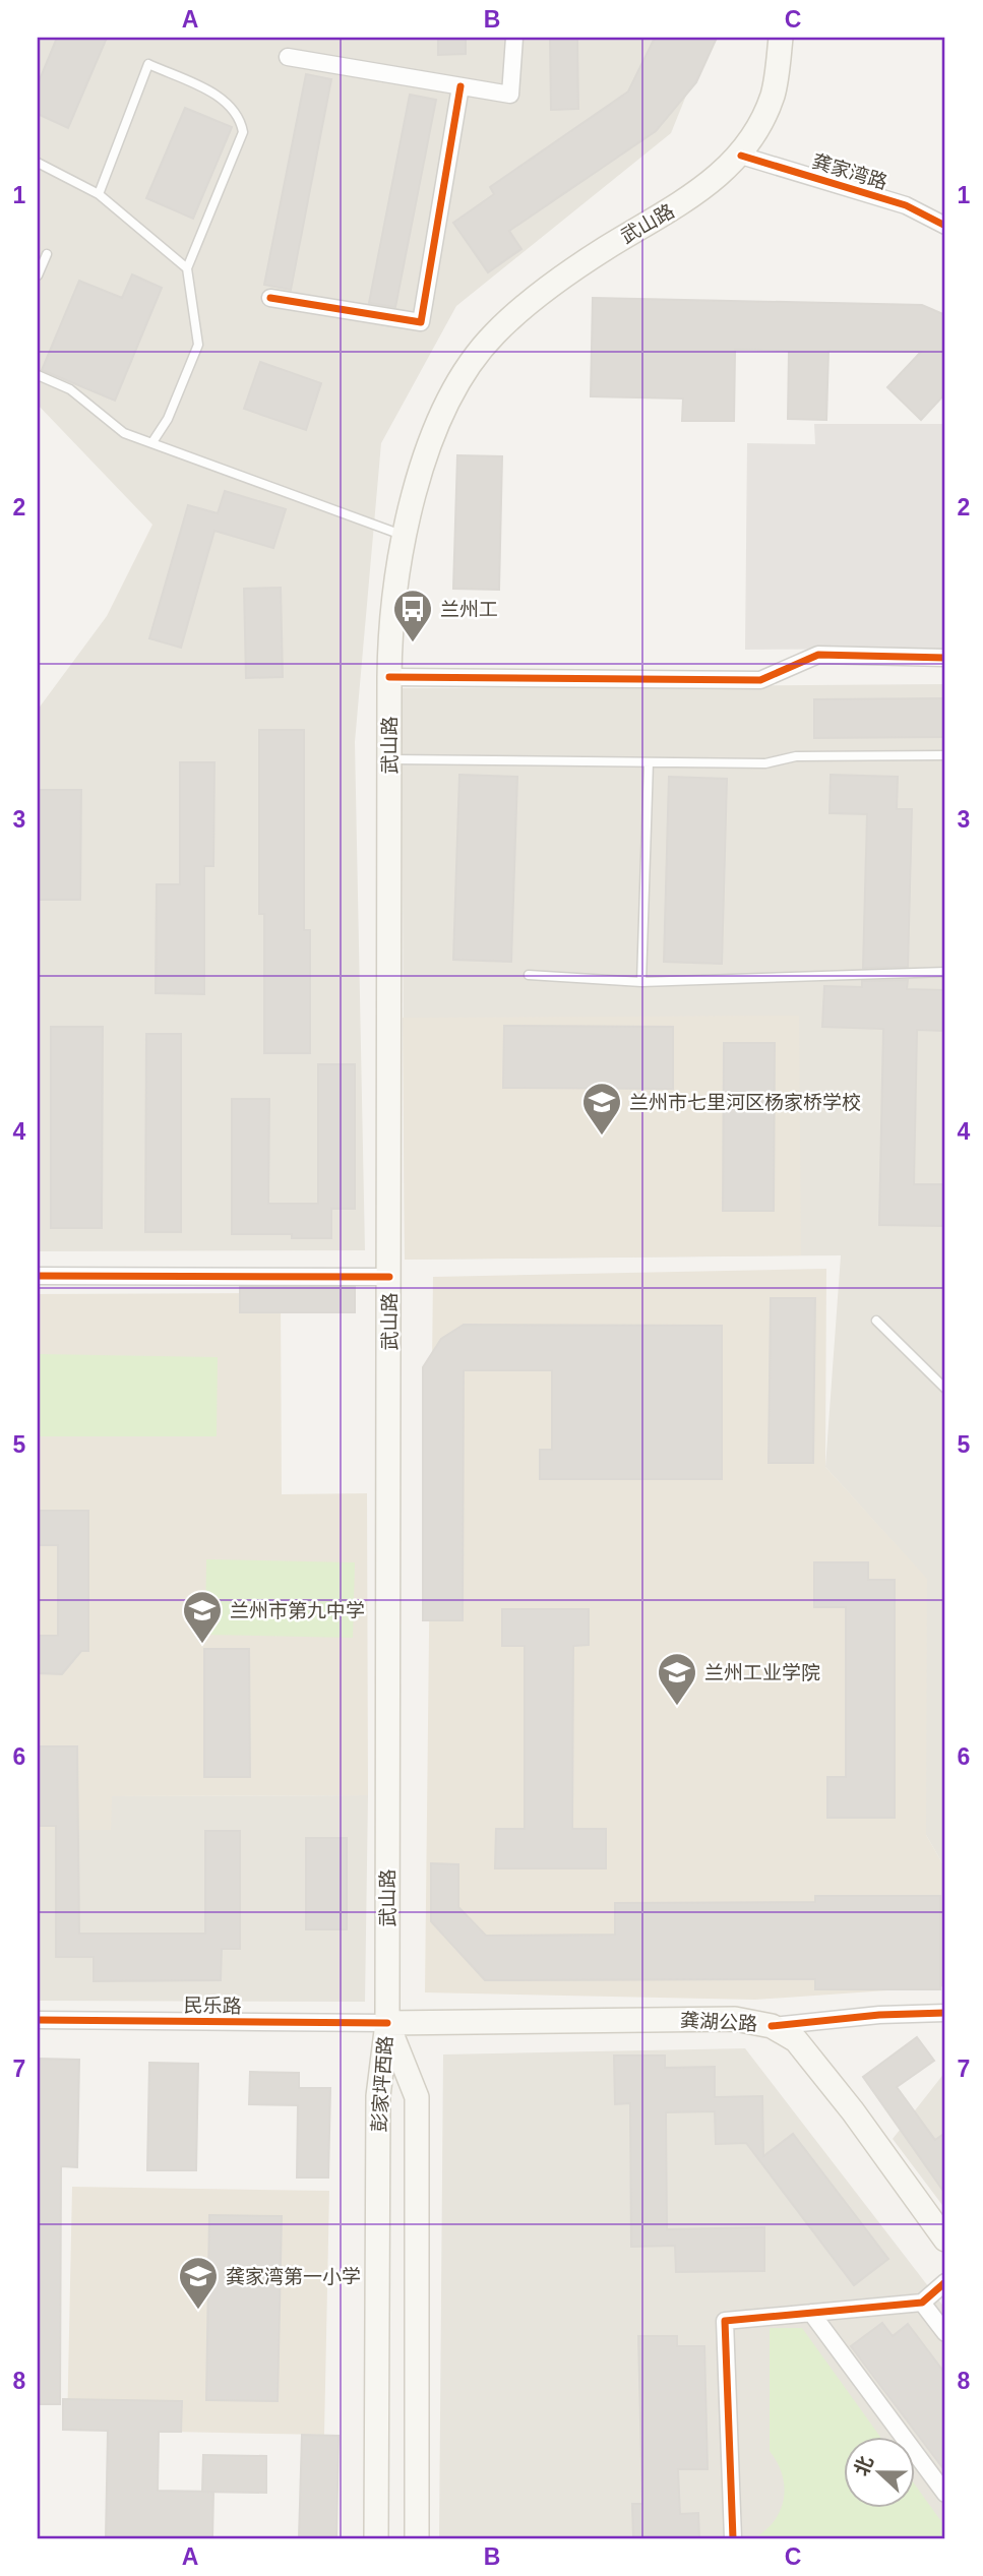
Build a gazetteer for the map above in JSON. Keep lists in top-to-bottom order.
{
  "streets": {
    "main road": ["武山路", "龚湖公路", "彭家坪西路"],
    "street": ["龚家湾路", "民乐路"]
  },
  "crossings": [
    ["龚家湾路", "武山路"],
    ["武山路", "民乐路"],
    ["武山路", "龚湖公路"],
    ["武山路", "彭家坪西路"],
    ["民乐路", "龚湖公路"],
    ["民乐路", "彭家坪西路"],
    ["龚湖公路", "彭家坪西路"]
  ],
  "places": {
    "bus stop": ["兰州工"],
    "school or university": [
      "兰州市七里河区杨家桥学校",
      "兰州市第九中学",
      "兰州工业学院",
      "龚家湾第一小学"
    ]
  },
  "north": "left",
  "grid": {
    "columns": ["A", "B", "C"],
    "rows": [
      "1",
      "2",
      "3",
      "4",
      "5",
      "6",
      "7",
      "8"
    ]
  }
}
